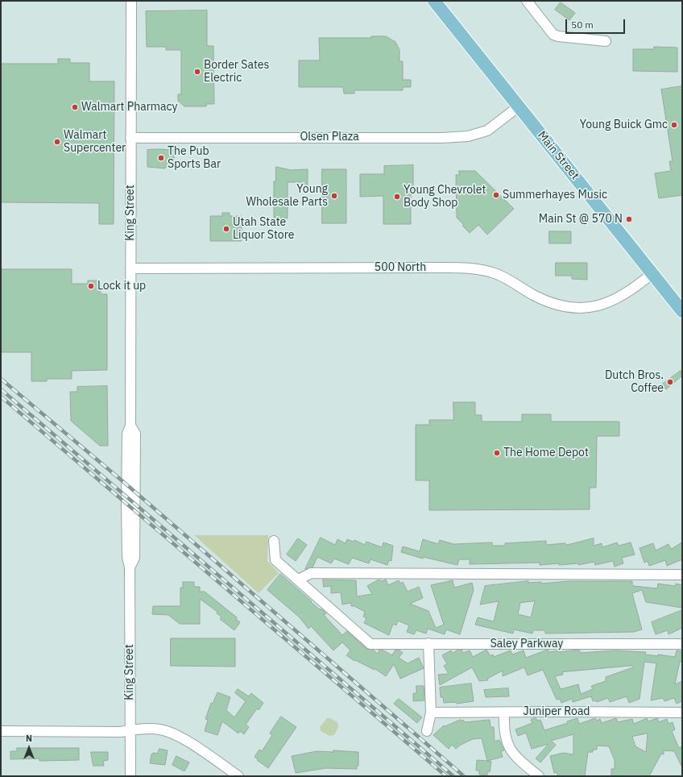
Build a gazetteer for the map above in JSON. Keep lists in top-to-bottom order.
{
  "streets": {
    "main road": ["Main Street"],
    "street": [
      "Olsen Plaza",
      "King Street",
      "500 North",
      "Saley Parkway",
      "Juniper Road"
    ]
  },
  "crossings": [
    ["Olsen Plaza", "Main Street"],
    ["Olsen Plaza", "King Street"],
    ["Main Street", "500 North"],
    ["King Street", "500 North"]
  ],
  "places": [
    "Border Sates Electric",
    "Walmart Pharmacy",
    "Young Buick Gmc",
    "Walmart Supercenter",
    "The Pub Sports Bar",
    "Summerhayes Music",
    "Young Wholesale Parts",
    "Young Chevrolet Body Shop",
    "Main St @ 570 N",
    "Utah State Liquor Store",
    "Lock it up",
    "Dutch Bros. Coffee",
    "The Home Depot"
  ],
  "scale_bar": "50 m",
  "north": "top"
}
